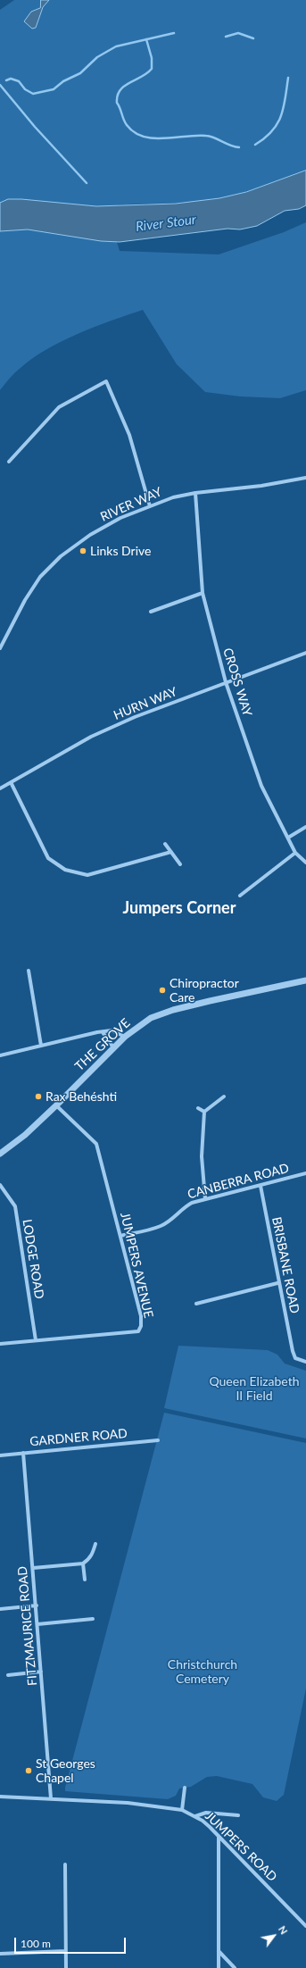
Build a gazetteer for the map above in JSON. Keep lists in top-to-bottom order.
{
  "streets": {
    "street": [
      "RIVER WAY",
      "CROSS WAY",
      "HURN WAY",
      "THE GROVE",
      "CANBERRA ROAD",
      "LODGE ROAD",
      "JUMPERS AVENUE",
      "BRISBANE ROAD",
      "GARDNER ROAD",
      "FITZMAURICE ROAD",
      "JUMPERS ROAD"
    ]
  },
  "crossings": [
    ["RIVER WAY", "CROSS WAY"],
    ["CROSS WAY", "HURN WAY"],
    ["THE GROVE", "JUMPERS AVENUE"],
    ["CANBERRA ROAD", "JUMPERS AVENUE"],
    ["CANBERRA ROAD", "BRISBANE ROAD"],
    ["LODGE ROAD", "JUMPERS AVENUE"],
    ["GARDNER ROAD", "FITZMAURICE ROAD"],
    ["FITZMAURICE ROAD", "JUMPERS ROAD"]
  ],
  "districts": ["Jumpers Corner"],
  "water": ["River Stour"],
  "parks": ["Queen Elizabeth II Field", "Christchurch Cemetery"],
  "places": [
    "Links Drive",
    "Chiropractor Care",
    "Rax Behéshti",
    "St Georges Chapel"
  ],
  "scale_bar": "100 m",
  "north": "top right"
}
